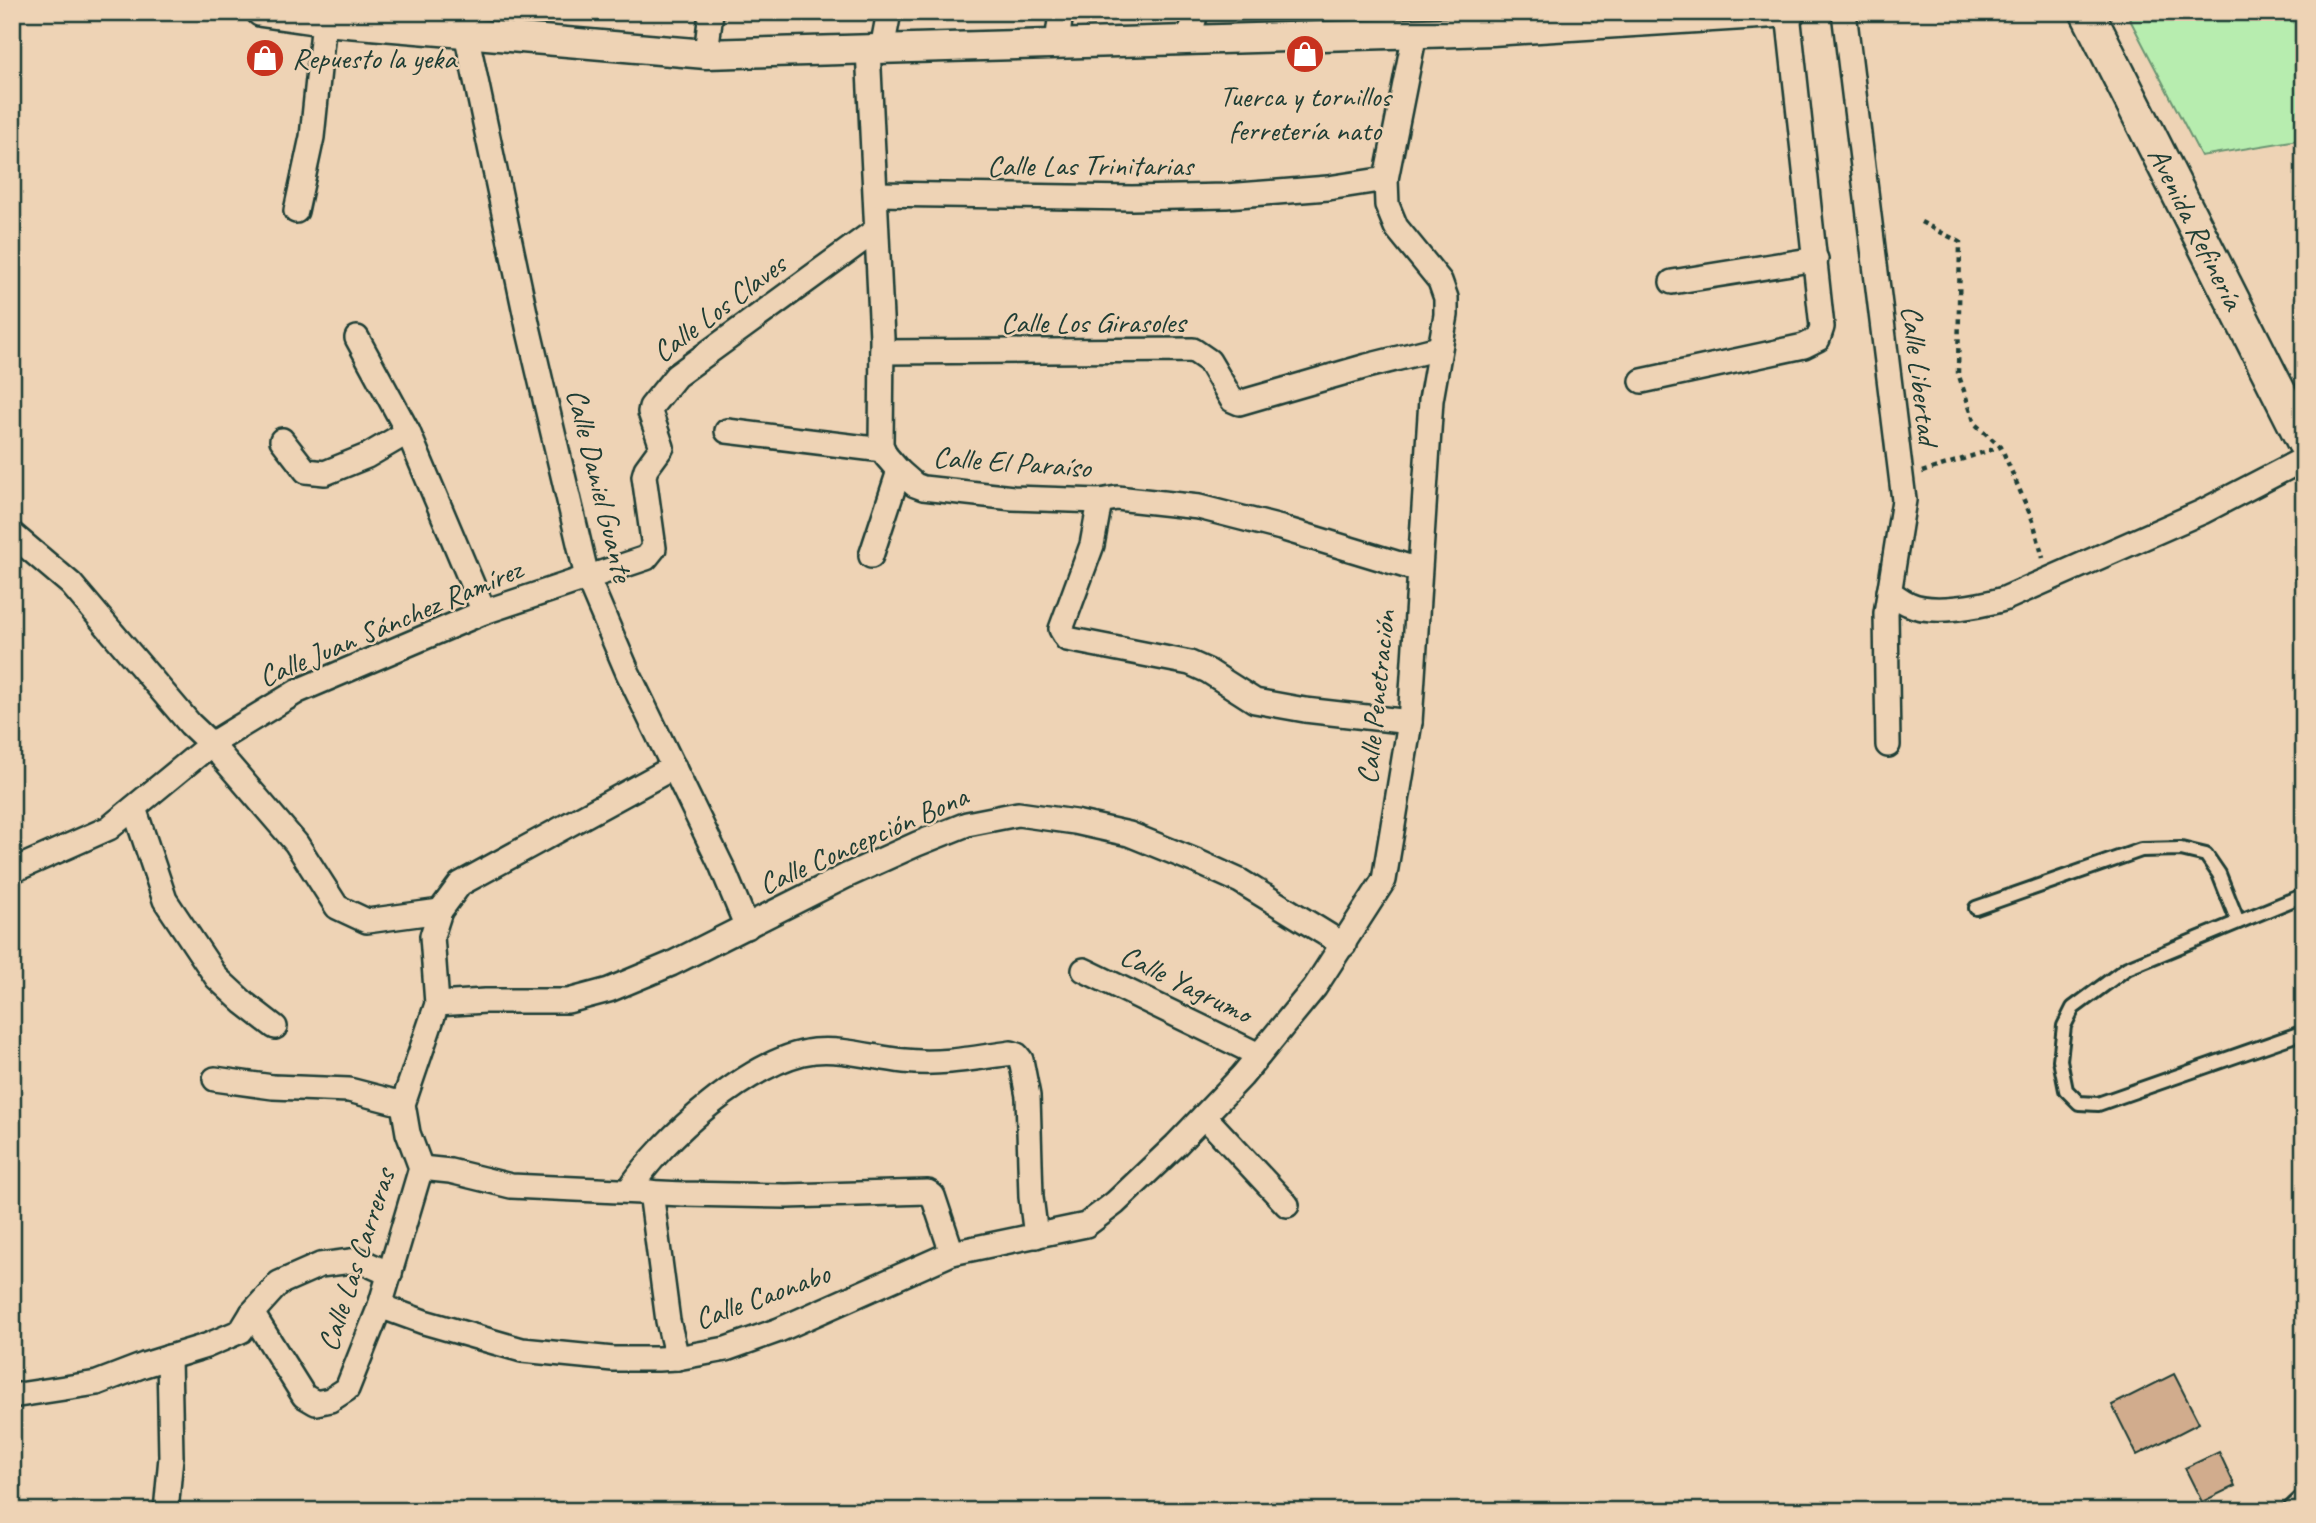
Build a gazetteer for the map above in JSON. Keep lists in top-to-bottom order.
{
  "streets": {
    "main road": ["Avenida Refinería"],
    "street": [
      "Calle Las Trinitarias",
      "Calle Los Claves",
      "Calle Los Girasoles",
      "Calle Libertad",
      "Calle El Paraíso",
      "Calle Daniel Guante",
      "Calle Juan Sánchez Ramírez",
      "Calle Penetración",
      "Calle Concepción Bona",
      "Calle Yagrumo",
      "Calle Las Carreras",
      "Calle Caonabo"
    ]
  },
  "crossings": [
    ["Calle Las Trinitarias", "Calle Penetración"],
    ["Calle Los Claves", "Calle Daniel Guante"],
    ["Calle Los Claves", "Calle Juan Sánchez Ramírez"],
    ["Calle Los Girasoles", "Calle Penetración"],
    ["Calle El Paraíso", "Calle Penetración"],
    ["Calle Daniel Guante", "Calle Juan Sánchez Ramírez"],
    ["Calle Daniel Guante", "Calle Concepción Bona"],
    ["Calle Penetración", "Calle Concepción Bona"],
    ["Calle Penetración", "Calle Yagrumo"],
    ["Calle Penetración", "Calle Caonabo"],
    ["Calle Las Carreras", "Calle Caonabo"]
  ],
  "places": {
    "shop": ["Tuerca y tornillos ferretería nato", "Repuesto la yeka"]
  }
}
